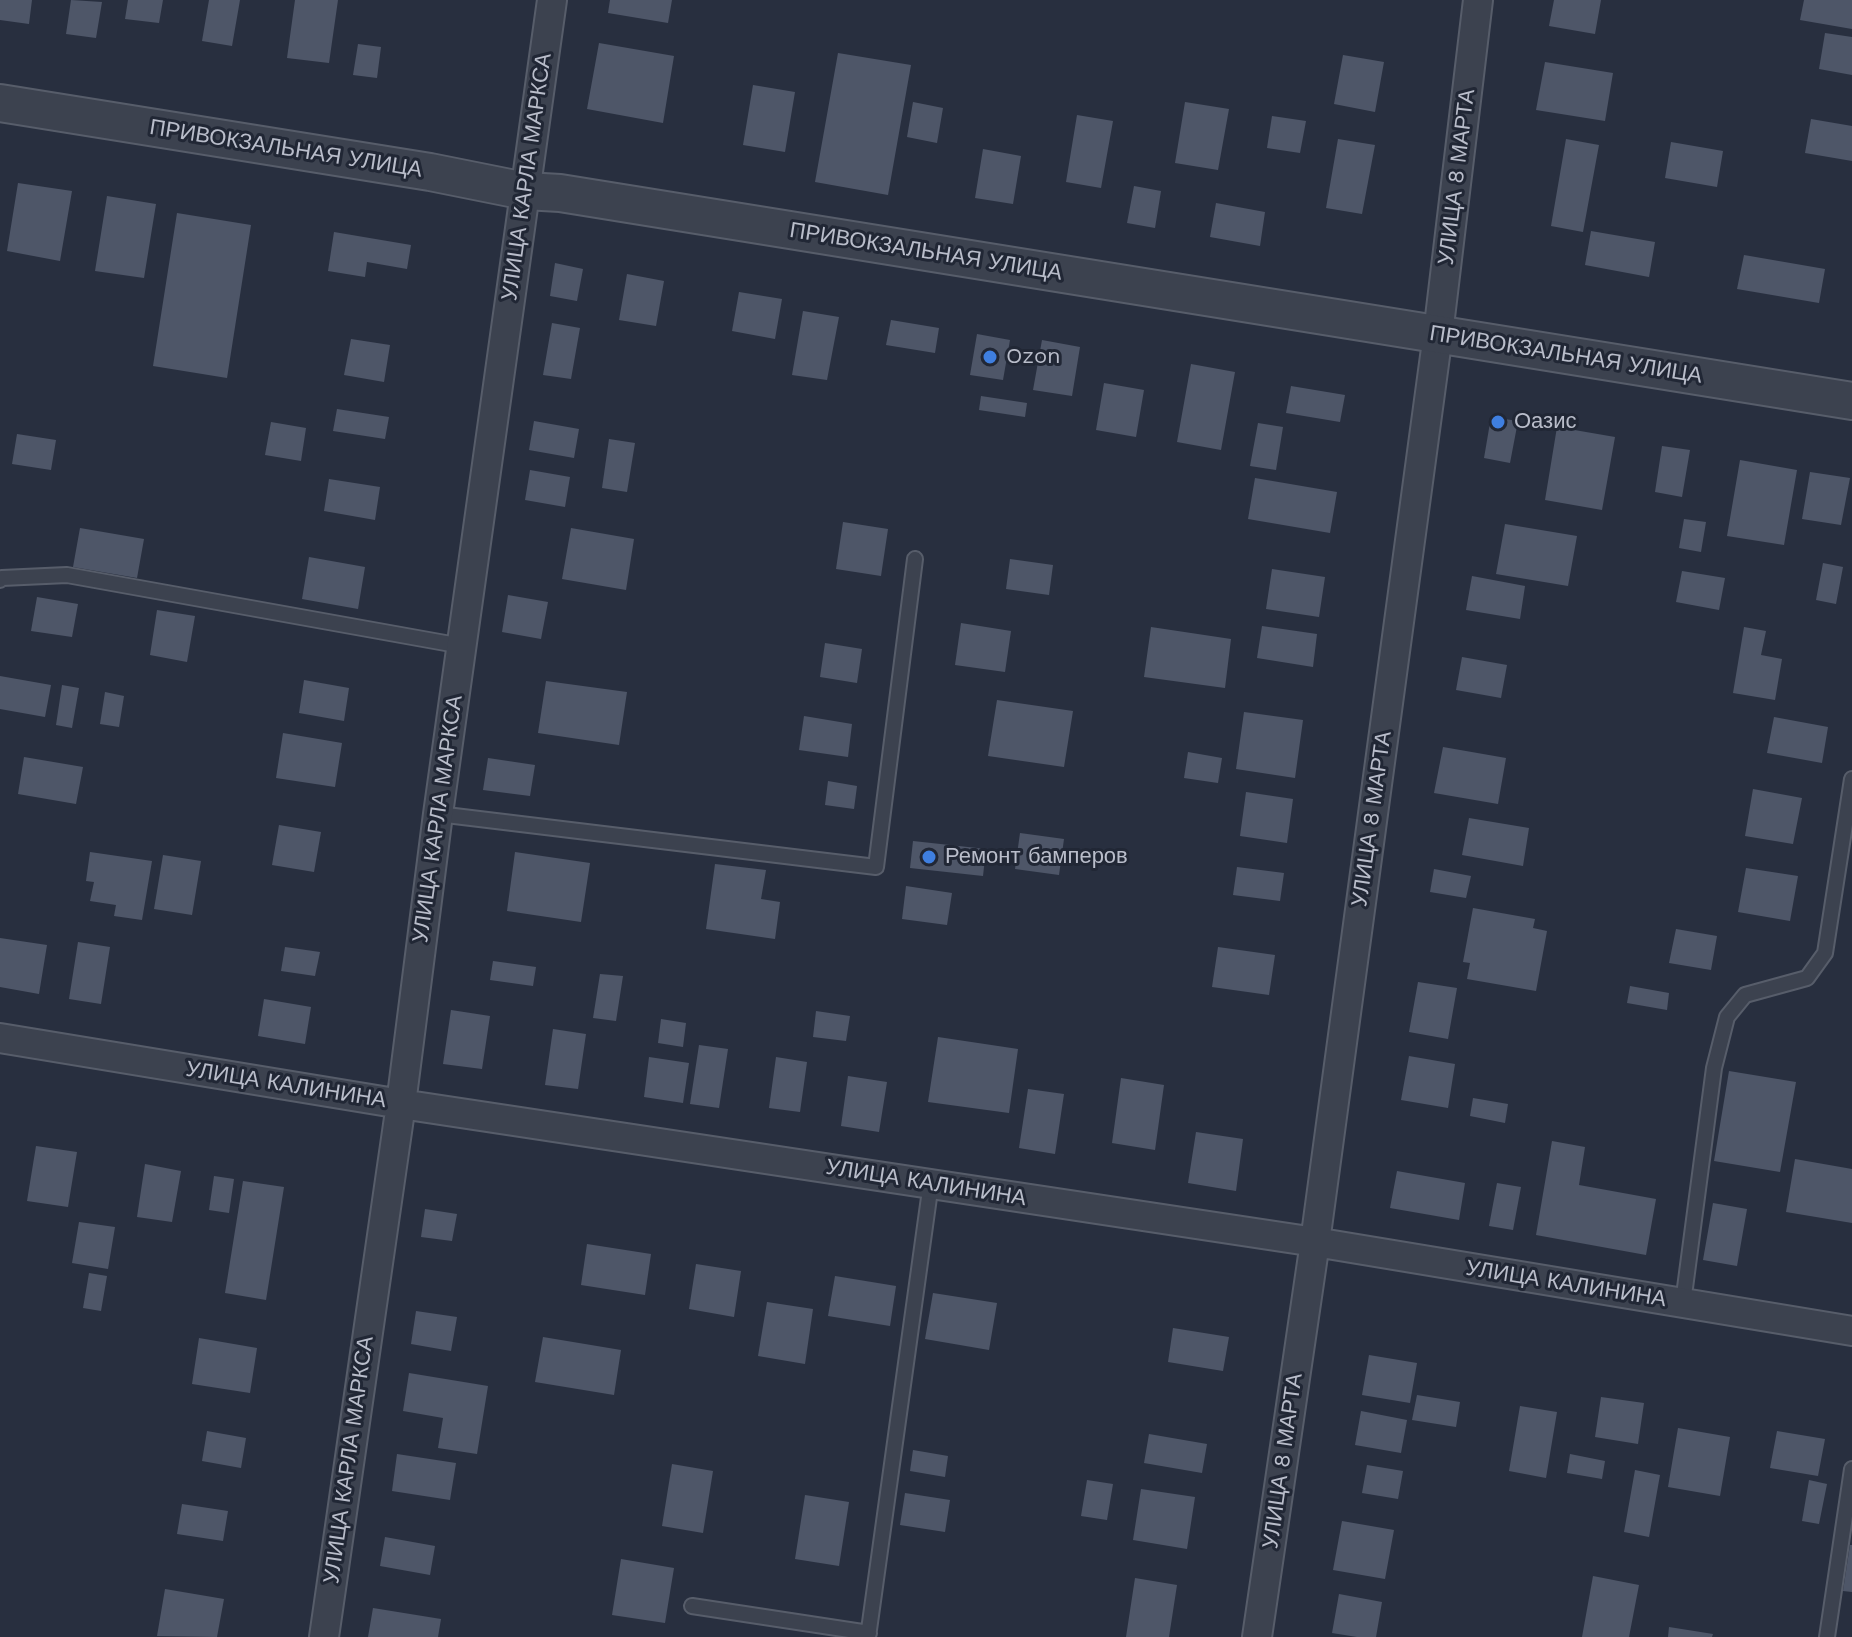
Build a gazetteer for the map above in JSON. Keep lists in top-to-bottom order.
{
  "streets": {
    "street": [
      "ПРИВОКЗАЛЬНАЯ УЛИЦА",
      "УЛИЦА КАРЛА МАРКСА",
      "УЛИЦА 8 МАРТА",
      "УЛИЦА КАЛИНИНА"
    ]
  },
  "crossings": [
    ["ПРИВОКЗАЛЬНАЯ УЛИЦА", "УЛИЦА КАРЛА МАРКСА"],
    ["ПРИВОКЗАЛЬНАЯ УЛИЦА", "УЛИЦА 8 МАРТА"],
    ["УЛИЦА КАРЛА МАРКСА", "УЛИЦА КАЛИНИНА"],
    ["УЛИЦА 8 МАРТА", "УЛИЦА КАЛИНИНА"]
  ],
  "places": ["Ozon", "Оазис", "Ремонт бамперов"]
}
